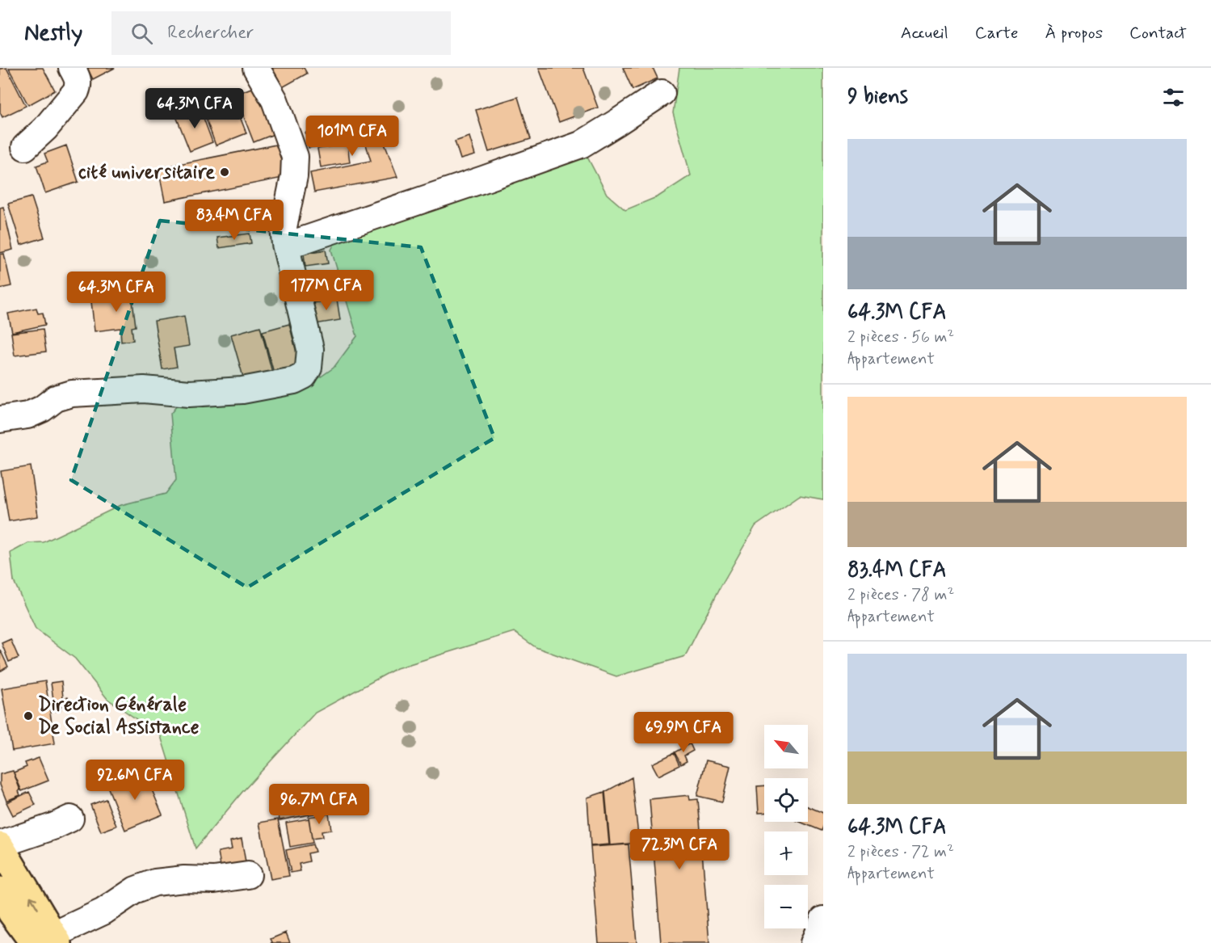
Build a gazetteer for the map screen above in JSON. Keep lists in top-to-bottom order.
{
  "places": ["cité universitaire", "Direction Générale De Social Assistance"],
  "north": "top left",
  "page": {
    "header": "Nestly",
    "search": "Rechercher",
    "nav": [
      "Accueil",
      "Carte",
      "À propos",
      "Contact"
    ],
    "heading": "9 biens",
    "price": [
      "64.3M CFA",
      "101M CFA",
      "83.4M CFA",
      "177M CFA",
      "64.3M CFA",
      "69.9M CFA",
      "92.6M CFA",
      "96.7M CFA",
      "72.3M CFA"
    ],
    "list": [
      {
        "name": "64.3M CFA",
        "note": "2 pièces · 56 m² · Appartement"
      },
      {
        "name": "83.4M CFA",
        "note": "2 pièces · 78 m² · Appartement"
      },
      {
        "name": "64.3M CFA",
        "note": "2 pièces · 72 m² · Appartement"
      }
    ],
    "map_buttons": ["+", "−"]
  }
}
